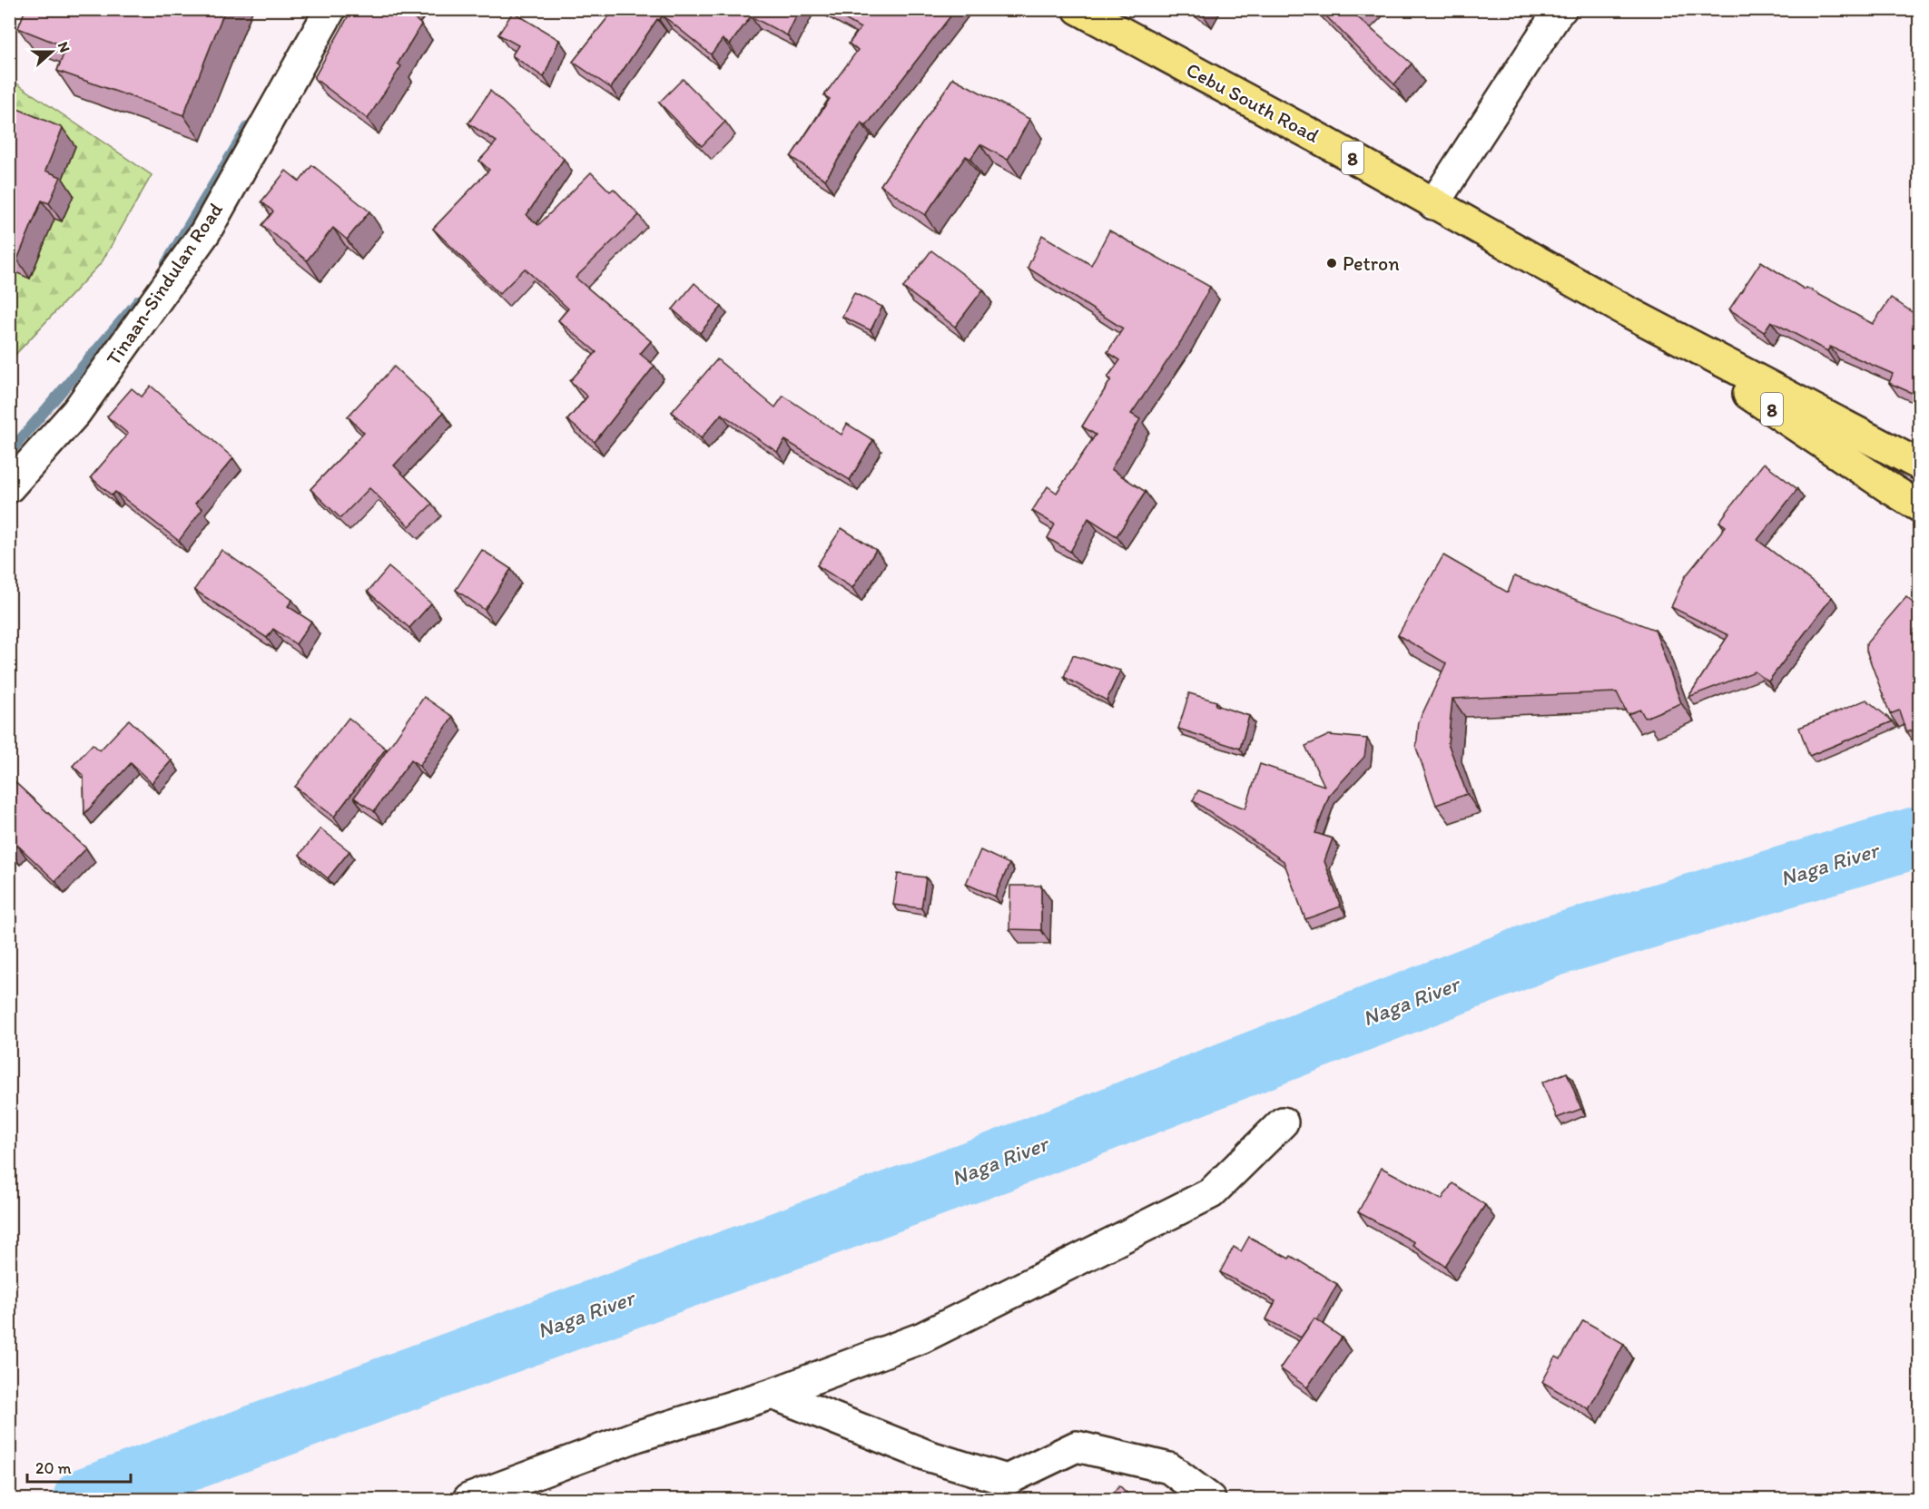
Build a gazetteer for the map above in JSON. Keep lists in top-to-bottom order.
{
  "streets": {
    "highway": ["Cebu South Road", "8"],
    "street": ["Tinaan-Sindulan Road"]
  },
  "water": ["Naga River"],
  "places": ["Petron"],
  "scale_bar": "20 m",
  "north": "right"
}
